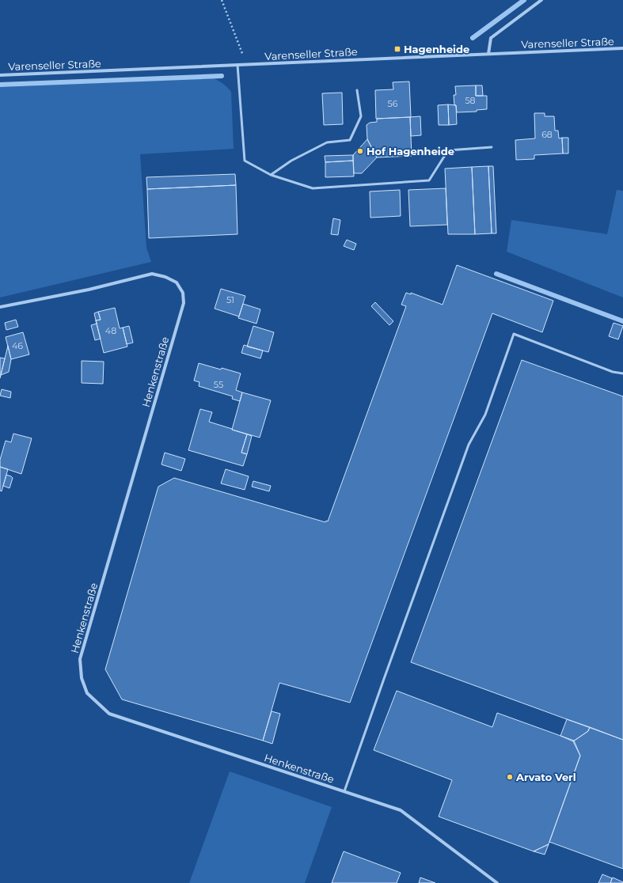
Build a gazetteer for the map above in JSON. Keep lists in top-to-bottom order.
{
  "streets": {
    "street": ["Varenseller Straße", "Henkenstraße"]
  },
  "places": {
    "transit": ["Hagenheide"],
    "other": ["Hof Hagenheide", "Arvato Verl"]
  },
  "house_numbers": [
    "58",
    "56",
    "68",
    "51",
    "48",
    "46",
    "55"
  ]
}
